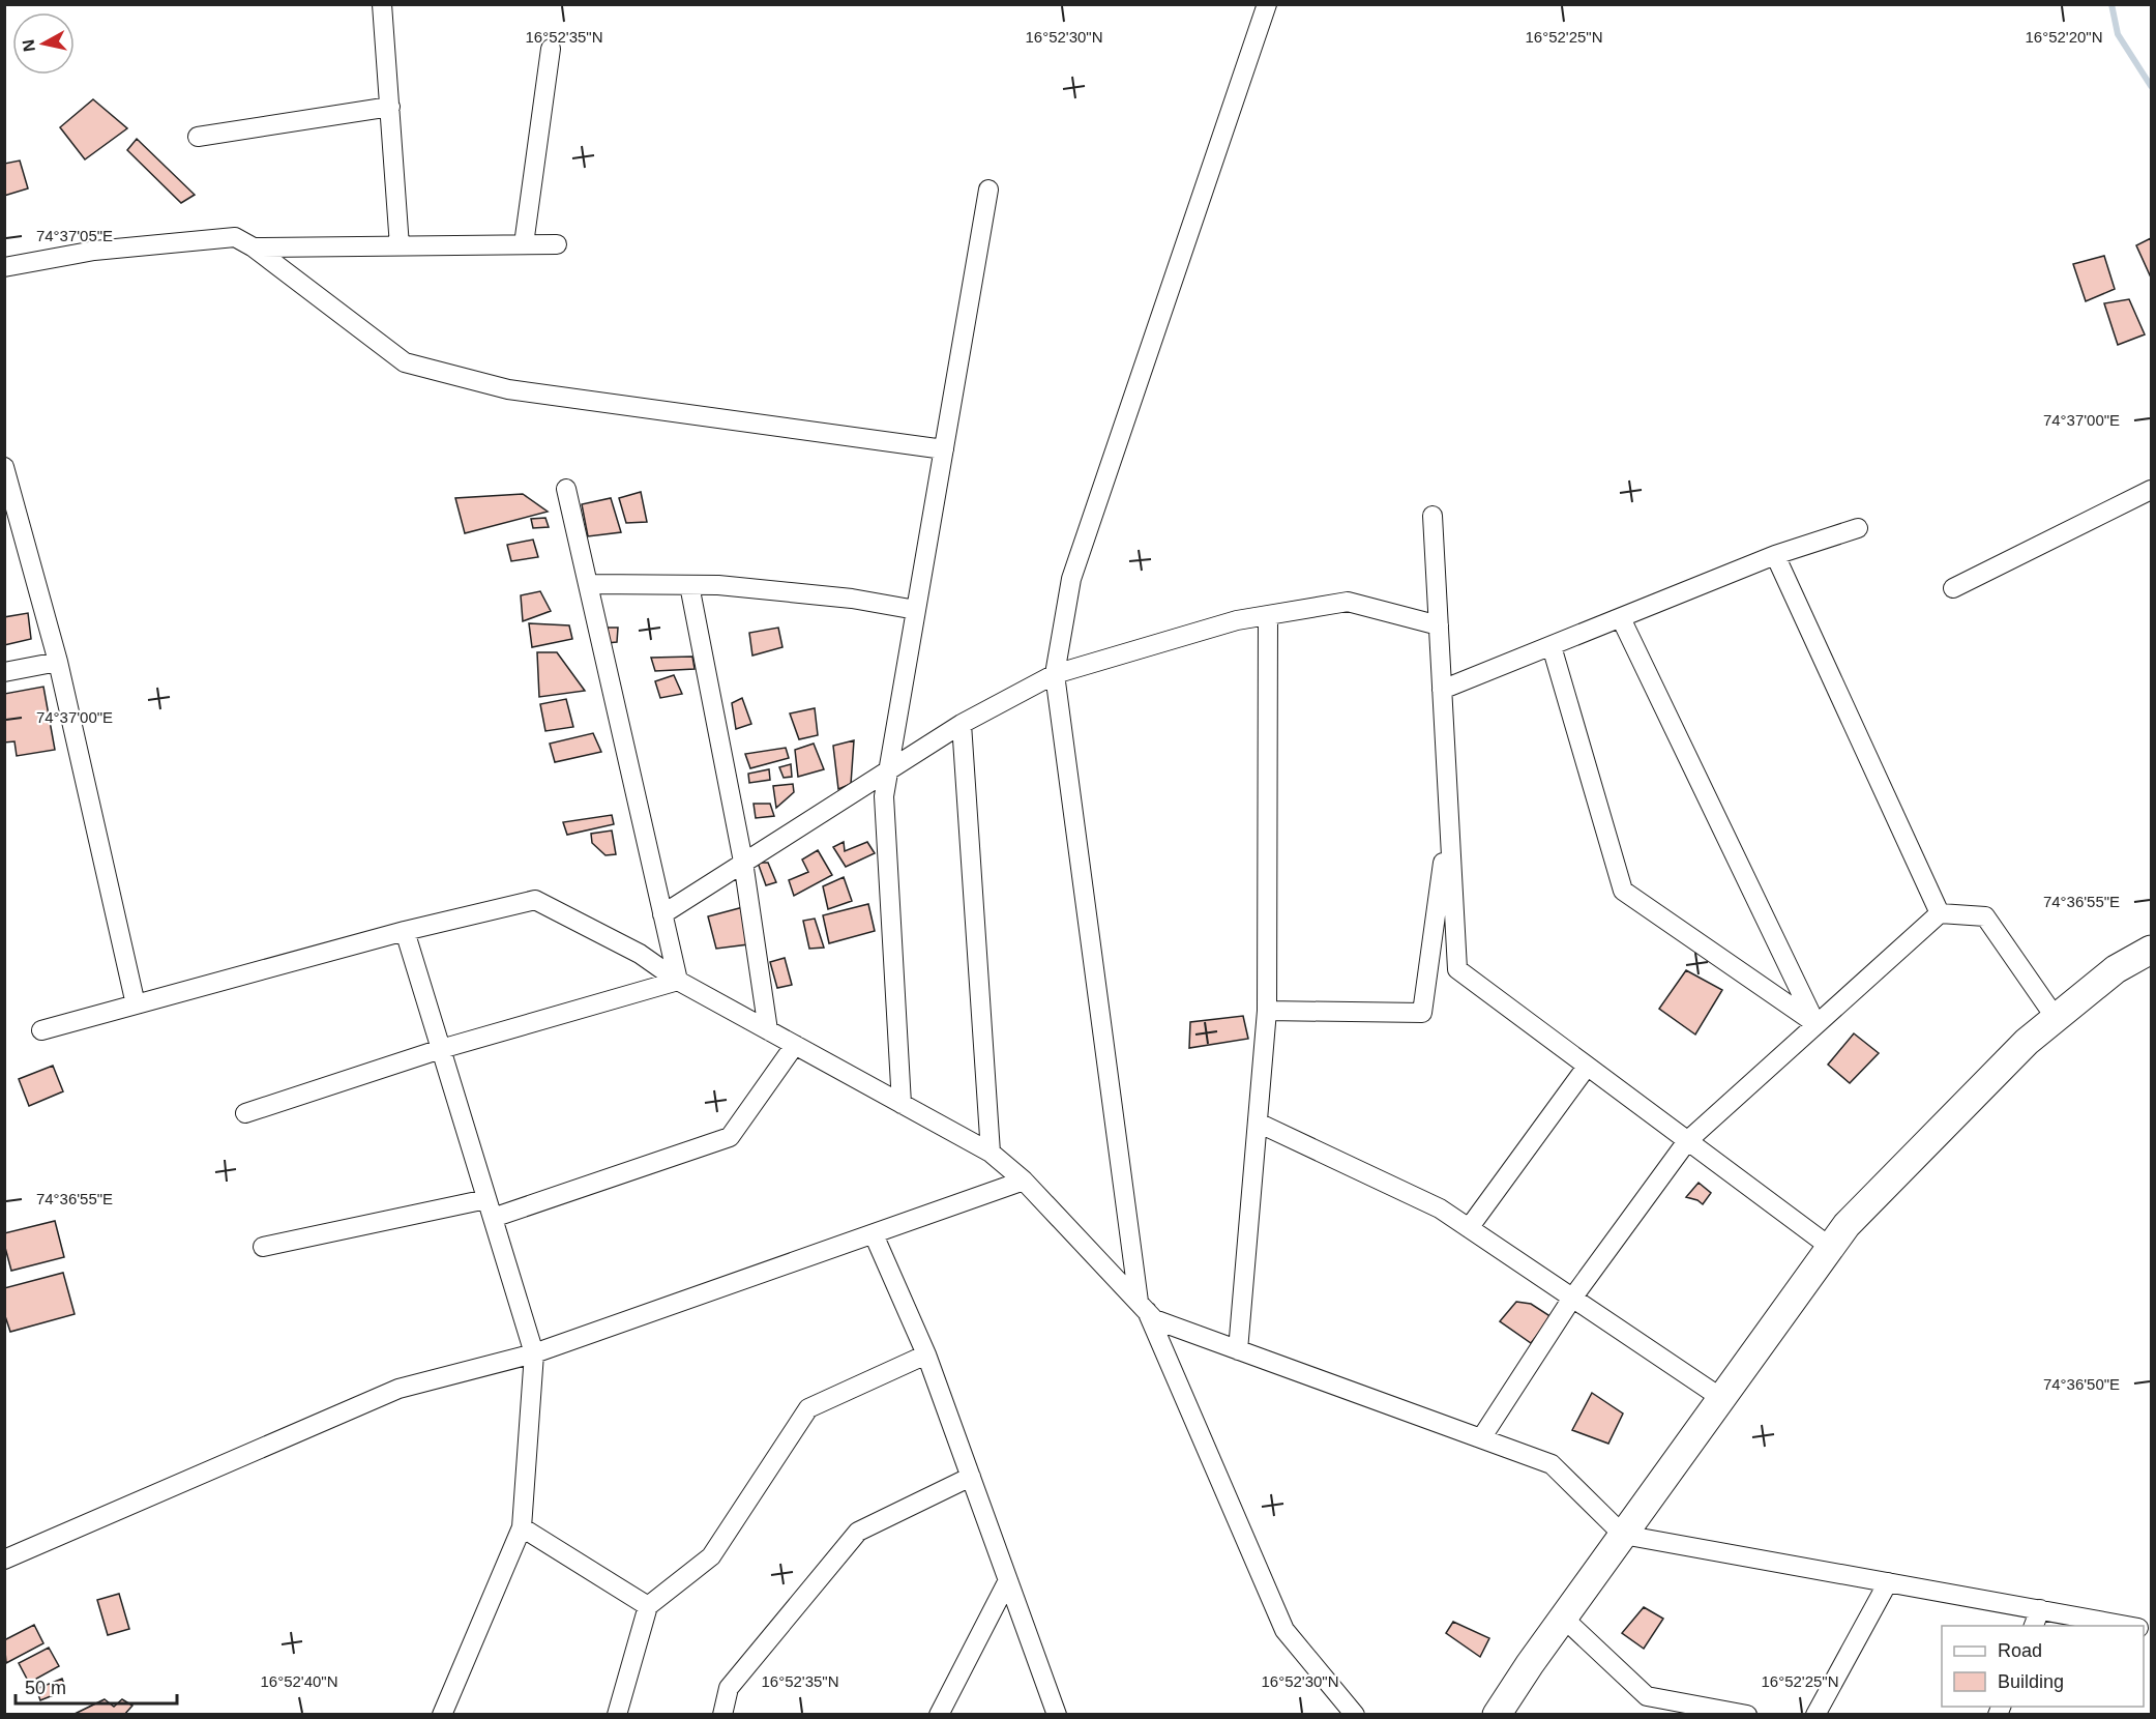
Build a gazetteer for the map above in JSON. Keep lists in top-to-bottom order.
{
  "legend": ["Road", "Building"],
  "scale_bar": "50 m",
  "north": "left",
  "coordinates": [
    "16°52'35\"N",
    "16°52'30\"N",
    "16°52'25\"N",
    "16°52'20\"N",
    "74°37'05\"E",
    "74°37'00\"E",
    "74°36'55\"E",
    "74°36'50\"E",
    "16°52'40\"N"
  ]
}
